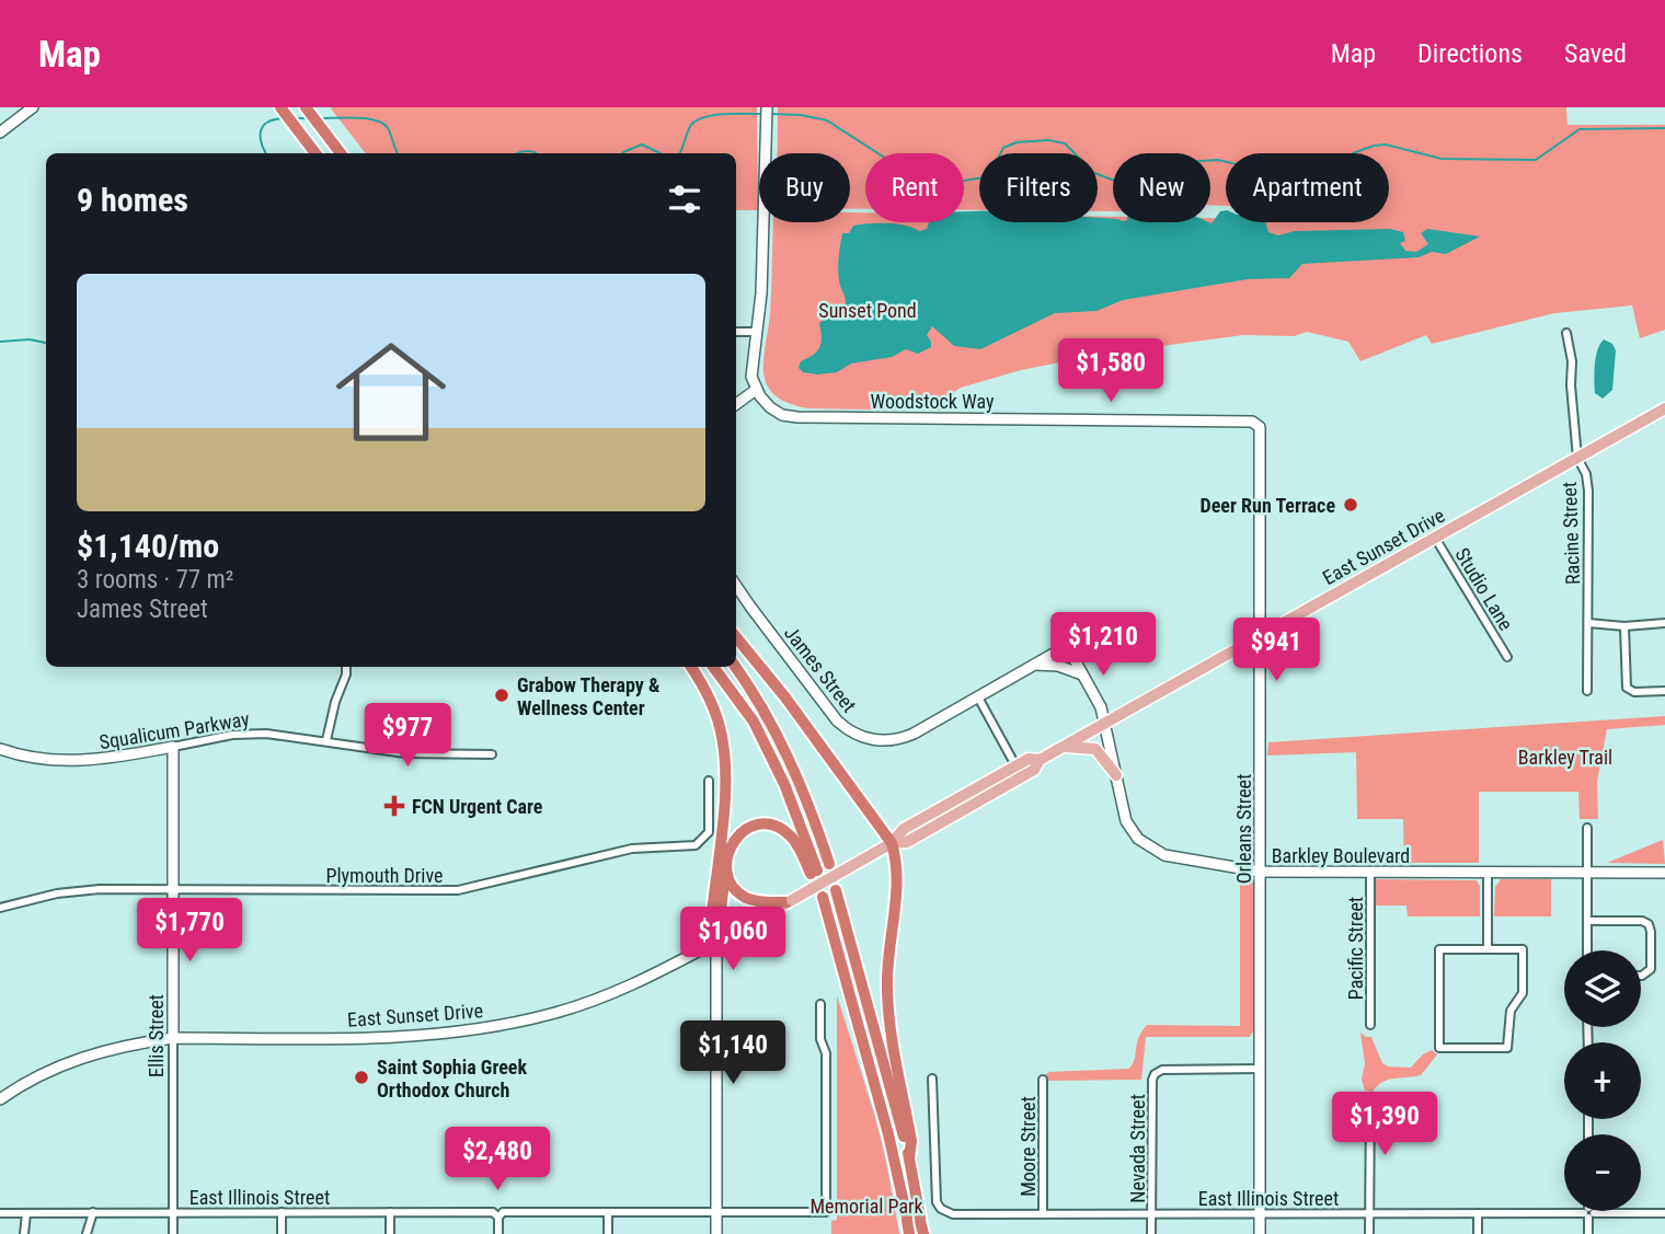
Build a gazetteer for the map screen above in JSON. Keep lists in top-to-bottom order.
{
  "streets": {
    "main road": [
      "Woodstock Way",
      "East Sunset Drive",
      "James Street",
      "Squalicum Parkway",
      "Orleans Street",
      "Barkley Boulevard",
      "Ellis Street"
    ],
    "street": [
      "Racine Street",
      "Studio Lane",
      "Plymouth Drive",
      "Pacific Street",
      "Moore Street",
      "Nevada Street",
      "East Illinois Street"
    ]
  },
  "crossings": [
    ["Woodstock Way", "Orleans Street"],
    ["Racine Street", "East Sunset Drive"],
    ["East Sunset Drive", "Studio Lane"],
    ["East Sunset Drive", "Orleans Street"],
    ["East Sunset Drive", "Barkley Boulevard"],
    ["East Sunset Drive", "Ellis Street"],
    ["James Street", "Barkley Boulevard"],
    ["Squalicum Parkway", "Ellis Street"],
    ["Orleans Street", "Barkley Boulevard"],
    ["Orleans Street", "Nevada Street"],
    ["Orleans Street", "East Illinois Street"],
    ["Barkley Boulevard", "Pacific Street"],
    ["Plymouth Drive", "Ellis Street"],
    ["Ellis Street", "East Illinois Street"],
    ["Moore Street", "East Illinois Street"],
    ["Nevada Street", "East Illinois Street"]
  ],
  "parks": ["Sunset Pond", "Barkley Trail", "Memorial Park"],
  "places": {
    "other": ["Deer Run Terrace", "Grabow Therapy & Wellness Center", "Saint Sophia Greek Orthodox Church"],
    "health": ["FCN Urgent Care"]
  },
  "page": {
    "header": "Map",
    "nav": ["Map", "Directions", "Saved"],
    "chip": [
      "Buy",
      "Rent",
      "Filters",
      "New",
      "Apartment"
    ],
    "heading": "9 homes",
    "list": [
      {
        "name": "$1,140/mo",
        "note": "3 rooms · 77 m² · James Street"
      }
    ],
    "price": [
      "$1,580",
      "$1,210",
      "$941",
      "$977",
      "$1,770",
      "$1,060",
      "$1,140",
      "$1,390",
      "$2,480"
    ],
    "map_buttons": ["+", "−"]
  }
}
